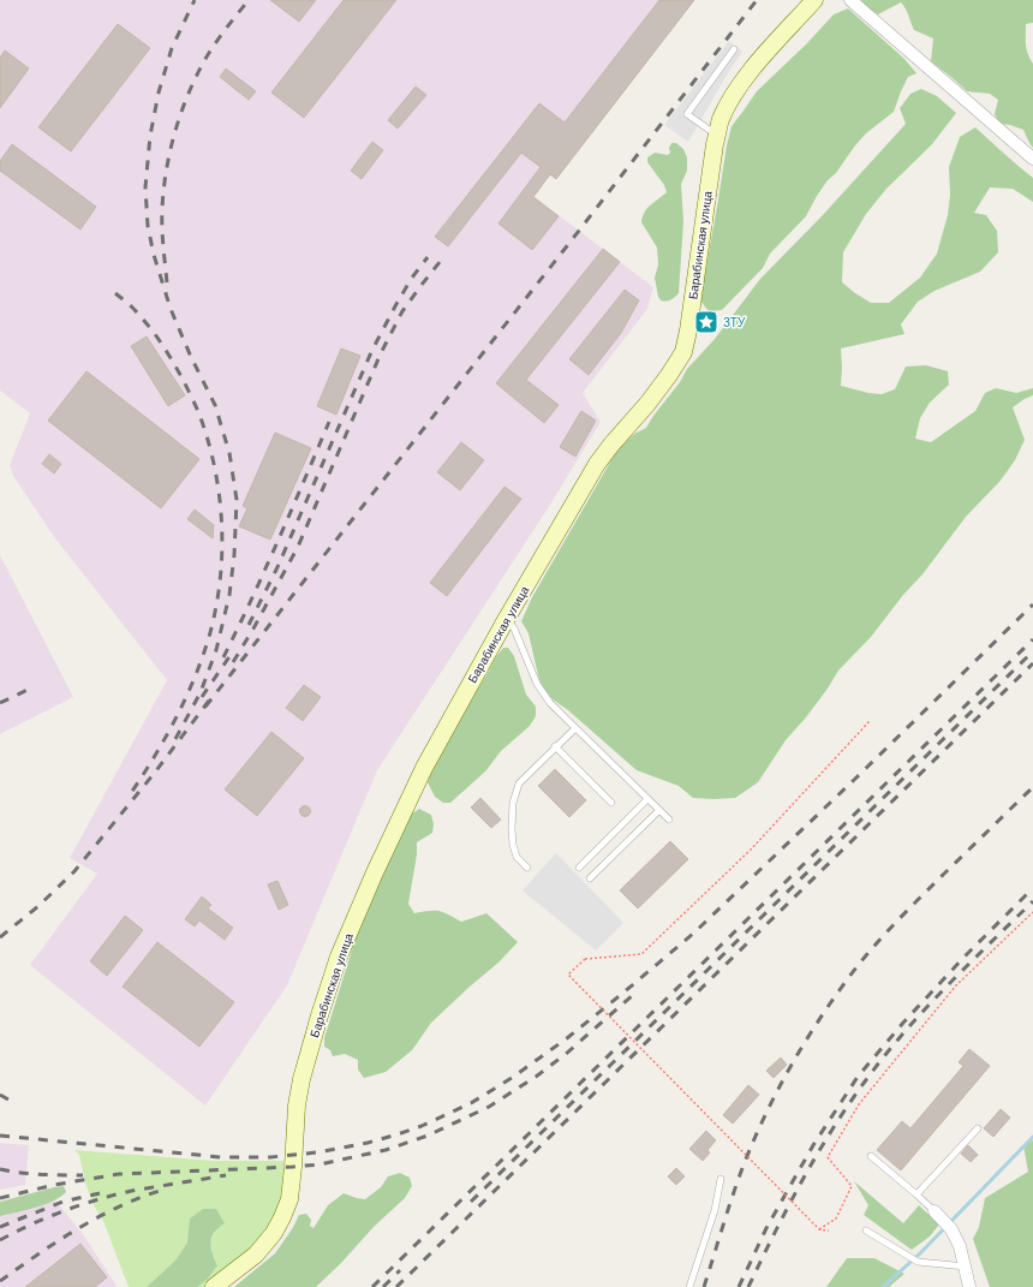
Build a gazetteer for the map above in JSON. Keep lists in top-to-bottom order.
{
  "streets": {
    "main road": ["Барабинская улица"]
  },
  "places": {
    "place": ["ЗТУ"]
  }
}
